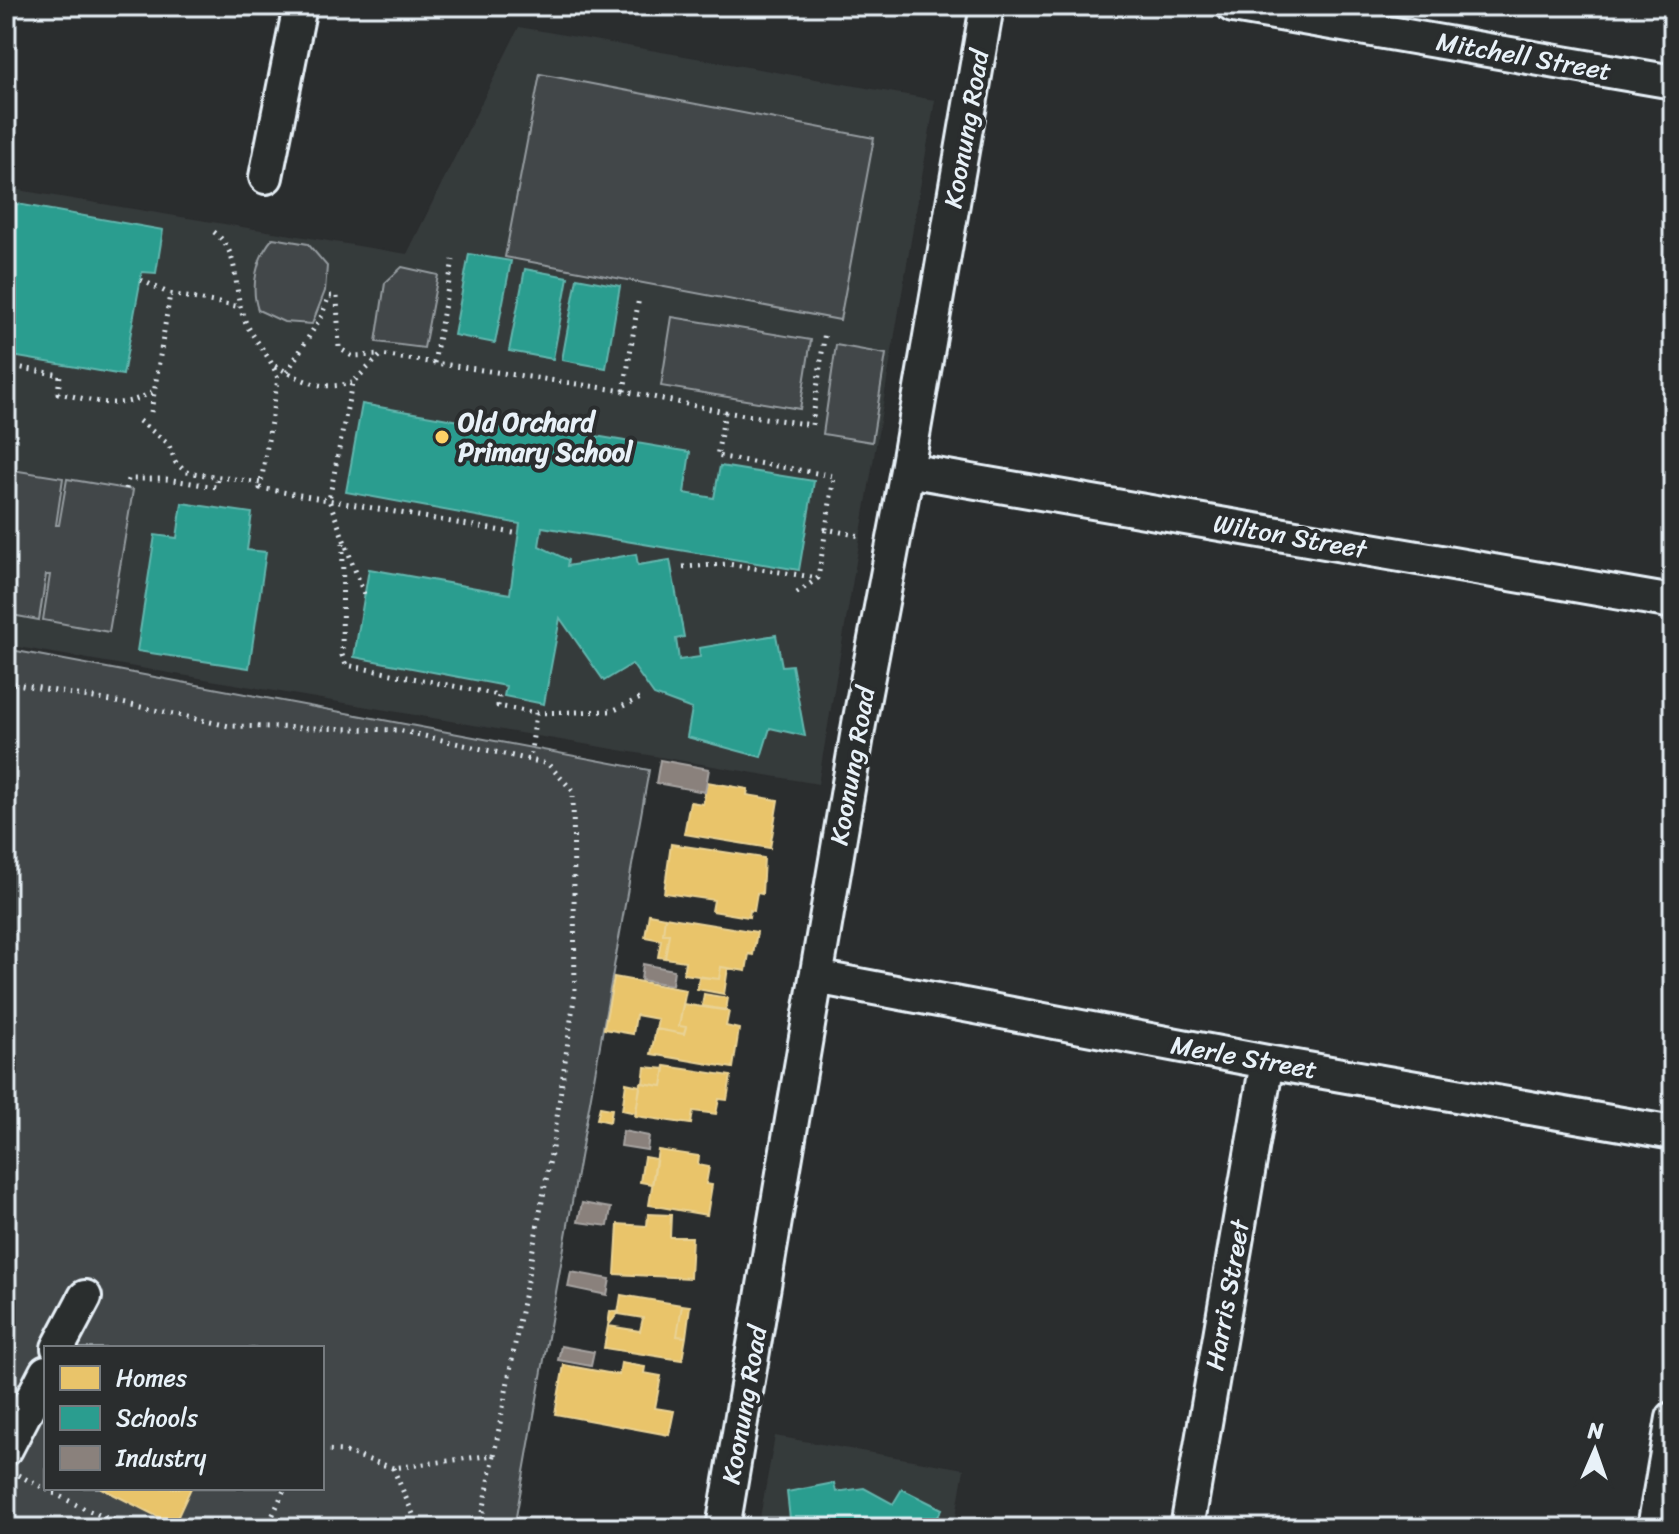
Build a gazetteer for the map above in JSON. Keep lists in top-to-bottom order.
{
  "streets": {
    "street": [
      "Mitchell Street",
      "Koonung Road",
      "Wilton Street",
      "Merle Street",
      "Harris Street"
    ]
  },
  "crossings": [
    ["Koonung Road", "Wilton Street"],
    ["Koonung Road", "Merle Street"],
    ["Merle Street", "Harris Street"]
  ],
  "places": ["Old Orchard Primary School"],
  "legend": ["Homes", "Schools", "Industry"],
  "north": "top"
}
